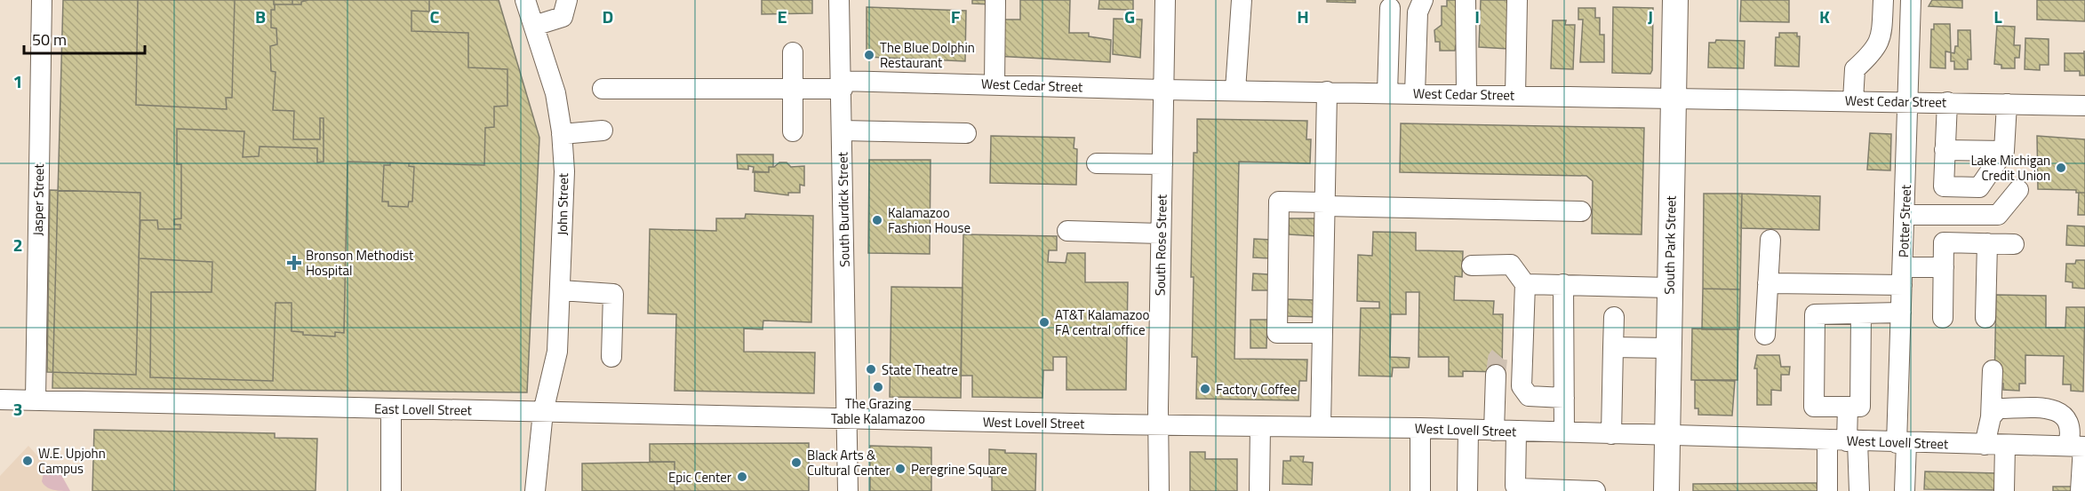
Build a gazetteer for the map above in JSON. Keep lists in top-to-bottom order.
{
  "streets": {
    "main road": ["South Park Street"],
    "street": [
      "West Cedar Street",
      "Jasper Street",
      "John Street",
      "South Burdick Street",
      "Potter Street",
      "South Rose Street",
      "East Lovell Street",
      "West Lovell Street"
    ]
  },
  "crossings": [
    ["West Cedar Street", "South Burdick Street"],
    ["West Cedar Street", "Potter Street"],
    ["West Cedar Street", "South Rose Street"],
    ["West Cedar Street", "South Park Street"],
    ["Jasper Street", "East Lovell Street"],
    ["John Street", "East Lovell Street"],
    ["South Burdick Street", "East Lovell Street"],
    ["South Burdick Street", "West Lovell Street"],
    ["Potter Street", "West Lovell Street"],
    ["South Rose Street", "West Lovell Street"],
    ["South Park Street", "West Lovell Street"],
    ["East Lovell Street", "West Lovell Street"]
  ],
  "places": {
    "other": [
      "The Blue Dolphin Restaurant",
      "Lake Michigan Credit Union",
      "Kalamazoo Fashion House",
      "AT&T Kalamazoo FA central office",
      "State Theatre",
      "The Grazing Table Kalamazoo",
      "Factory Coffee",
      "W.E. Upjohn Campus",
      "Black Arts & Cultural Center",
      "Peregrine Square",
      "Epic Center"
    ],
    "health": ["Bronson Methodist Hospital"]
  },
  "scale_bar": "50 m",
  "grid": {
    "columns": [
      "B",
      "C",
      "D",
      "E",
      "F",
      "G",
      "H",
      "I",
      "J",
      "K",
      "L"
    ],
    "rows": ["1", "2", "3"]
  }
}
